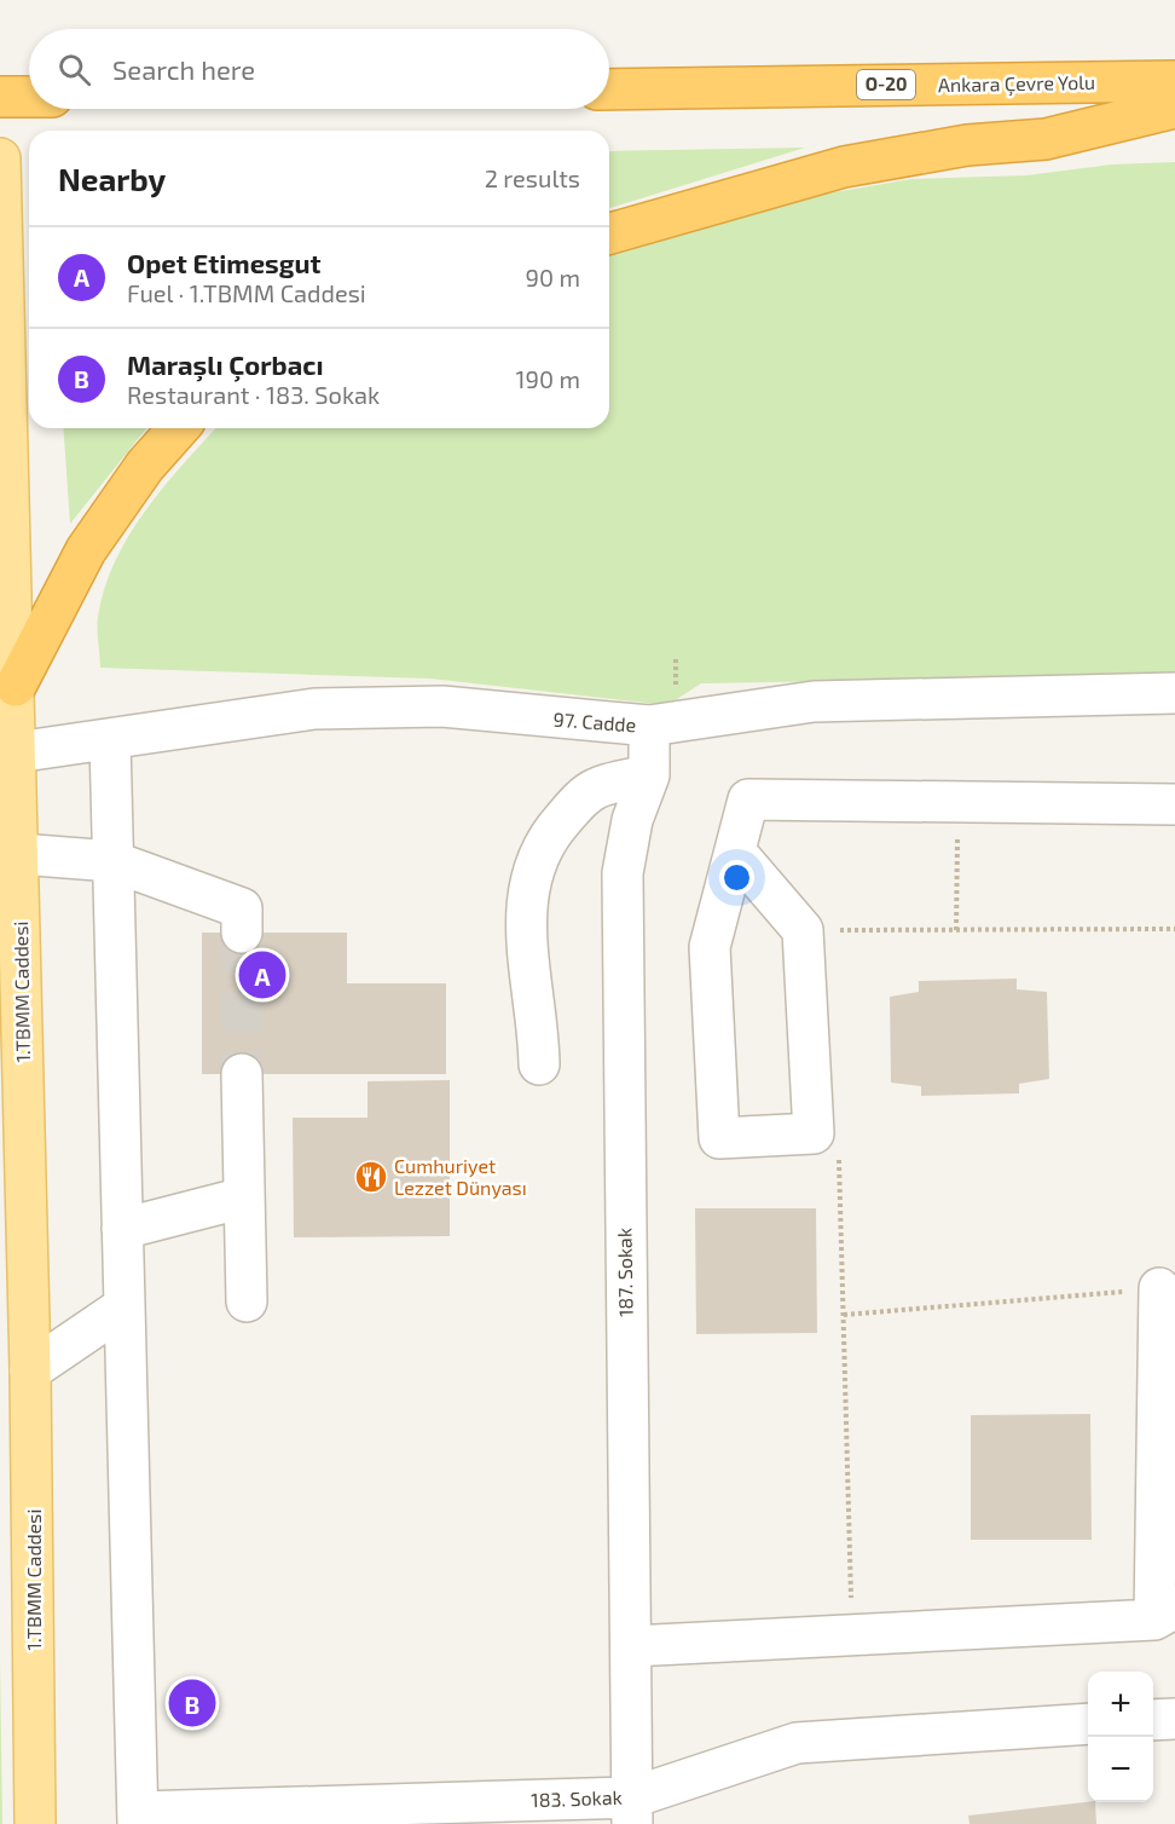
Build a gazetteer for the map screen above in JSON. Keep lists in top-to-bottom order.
{
  "streets": {
    "highway": ["Ankara Çevre Yolu", "O-20"],
    "main road": ["1.TBMM Caddesi"],
    "street": ["97. Cadde", "187. Sokak", "183. Sokak"]
  },
  "crossings": [
    ["97. Cadde", "1.TBMM Caddesi"],
    ["97. Cadde", "187. Sokak"],
    ["187. Sokak", "183. Sokak"]
  ],
  "places": {
    "restaurant": ["Cumhuriyet Lezzet Dünyası"]
  },
  "page": {
    "search": "Search here",
    "heading": ["Nearby", "2 results"],
    "list": [
      {
        "mark": "A",
        "name": "Opet Etimesgut",
        "note": "Fuel · 1.TBMM Caddesi",
        "value": "90 m"
      },
      {
        "mark": "B",
        "name": "Maraşlı Çorbacı",
        "note": "Restaurant · 183. Sokak",
        "value": "190 m"
      }
    ],
    "pins": ["A", "B"],
    "map_buttons": ["+", "−"]
  }
}
